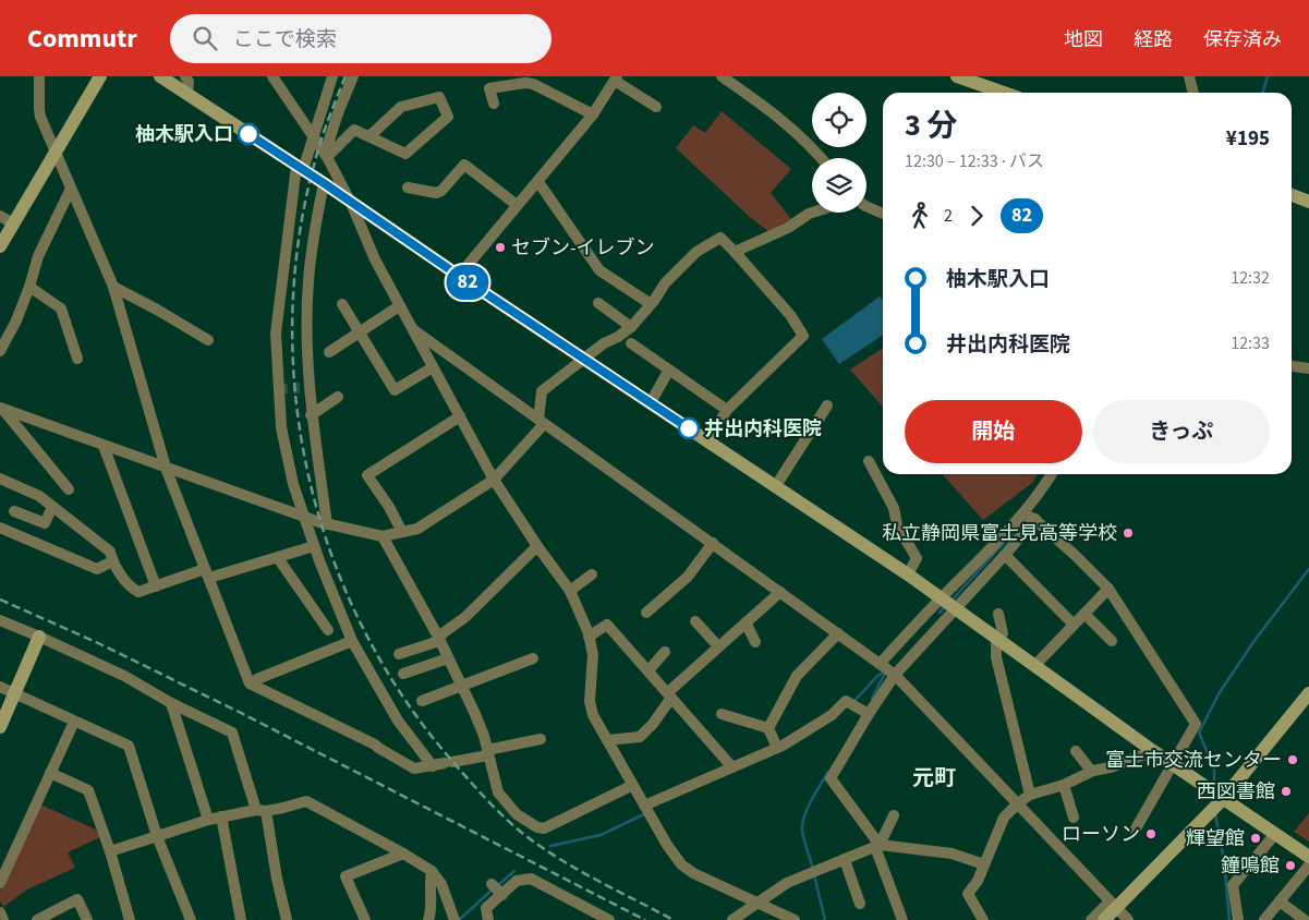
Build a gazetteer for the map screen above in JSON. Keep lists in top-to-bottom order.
{
  "districts": ["元町"],
  "places": [
    "柚木駅入口",
    "セブン-イレブン",
    "井出内科医院",
    "私立静岡県富士見高等学校",
    "富士市交流センター",
    "西図書館",
    "ローソン",
    "輝望館",
    "鐘鳴館"
  ],
  "lines": ["bus line 82"],
  "page": {
    "header": "Commutr",
    "search": "ここで検索",
    "nav": ["地図", "経路", "保存済み"],
    "on_map": "82",
    "heading": ["3 分", "12:30 – 12:33 · バス", "¥195"],
    "legs": ["2", "82"],
    "list": [
      {
        "name": "柚木駅入口",
        "value": "12:32"
      },
      {
        "name": "井出内科医院",
        "value": "12:33"
      }
    ],
    "buttons": ["開始", "きっぷ"]
  }
}
